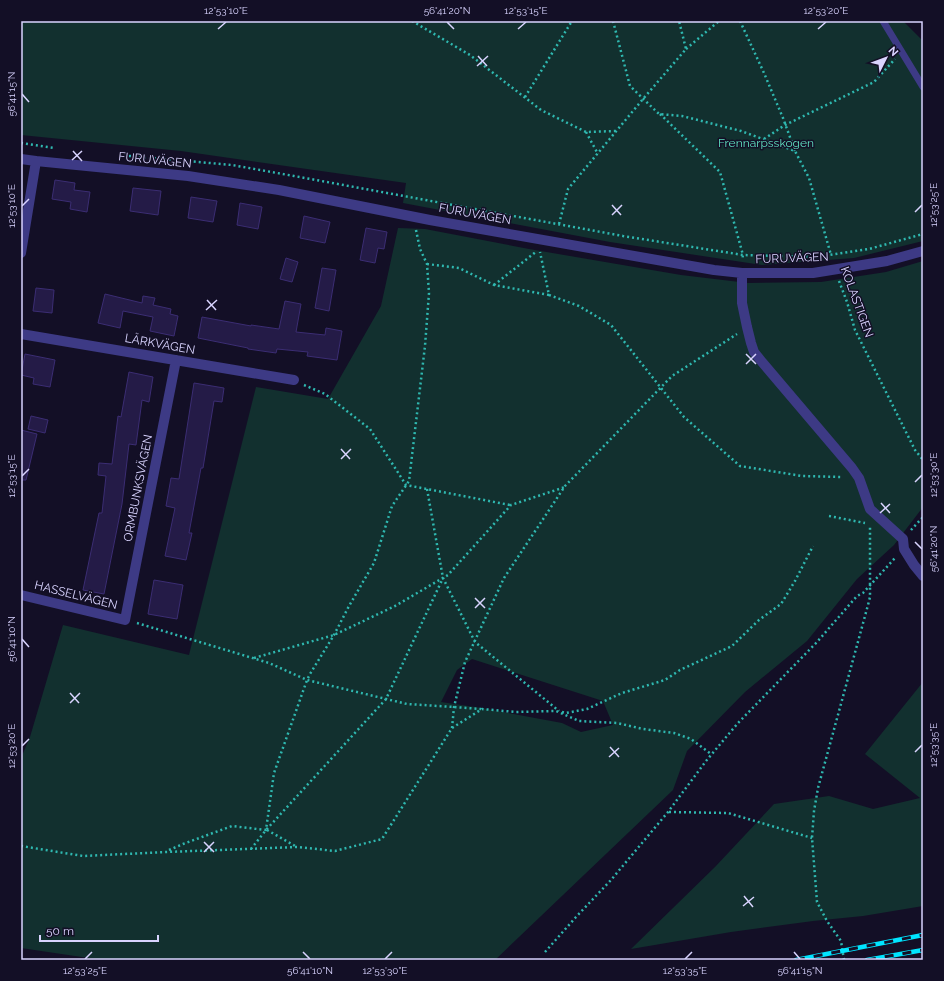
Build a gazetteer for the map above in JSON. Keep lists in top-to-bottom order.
{
  "streets": {
    "street": [
      "FURUVÄGEN",
      "LÄRKVÄGEN",
      "ORMBUNKSVÄGEN",
      "HASSELVÄGEN"
    ],
    "path": ["KOLASTIGEN"]
  },
  "crossings": [
    ["FURUVÄGEN", "KOLASTIGEN"],
    ["LÄRKVÄGEN", "ORMBUNKSVÄGEN"],
    ["ORMBUNKSVÄGEN", "HASSELVÄGEN"]
  ],
  "parks": ["Frennarpsskogen"],
  "scale_bar": "50 m",
  "north": "top right",
  "coordinates": [
    "12°53'10\"E",
    "56°41'20\"N",
    "12°53'15\"E",
    "12°53'20\"E",
    "56°41'15\"N",
    "12°53'25\"E",
    "12°53'30\"E",
    "56°41'10\"N",
    "12°53'35\"E"
  ]
}
